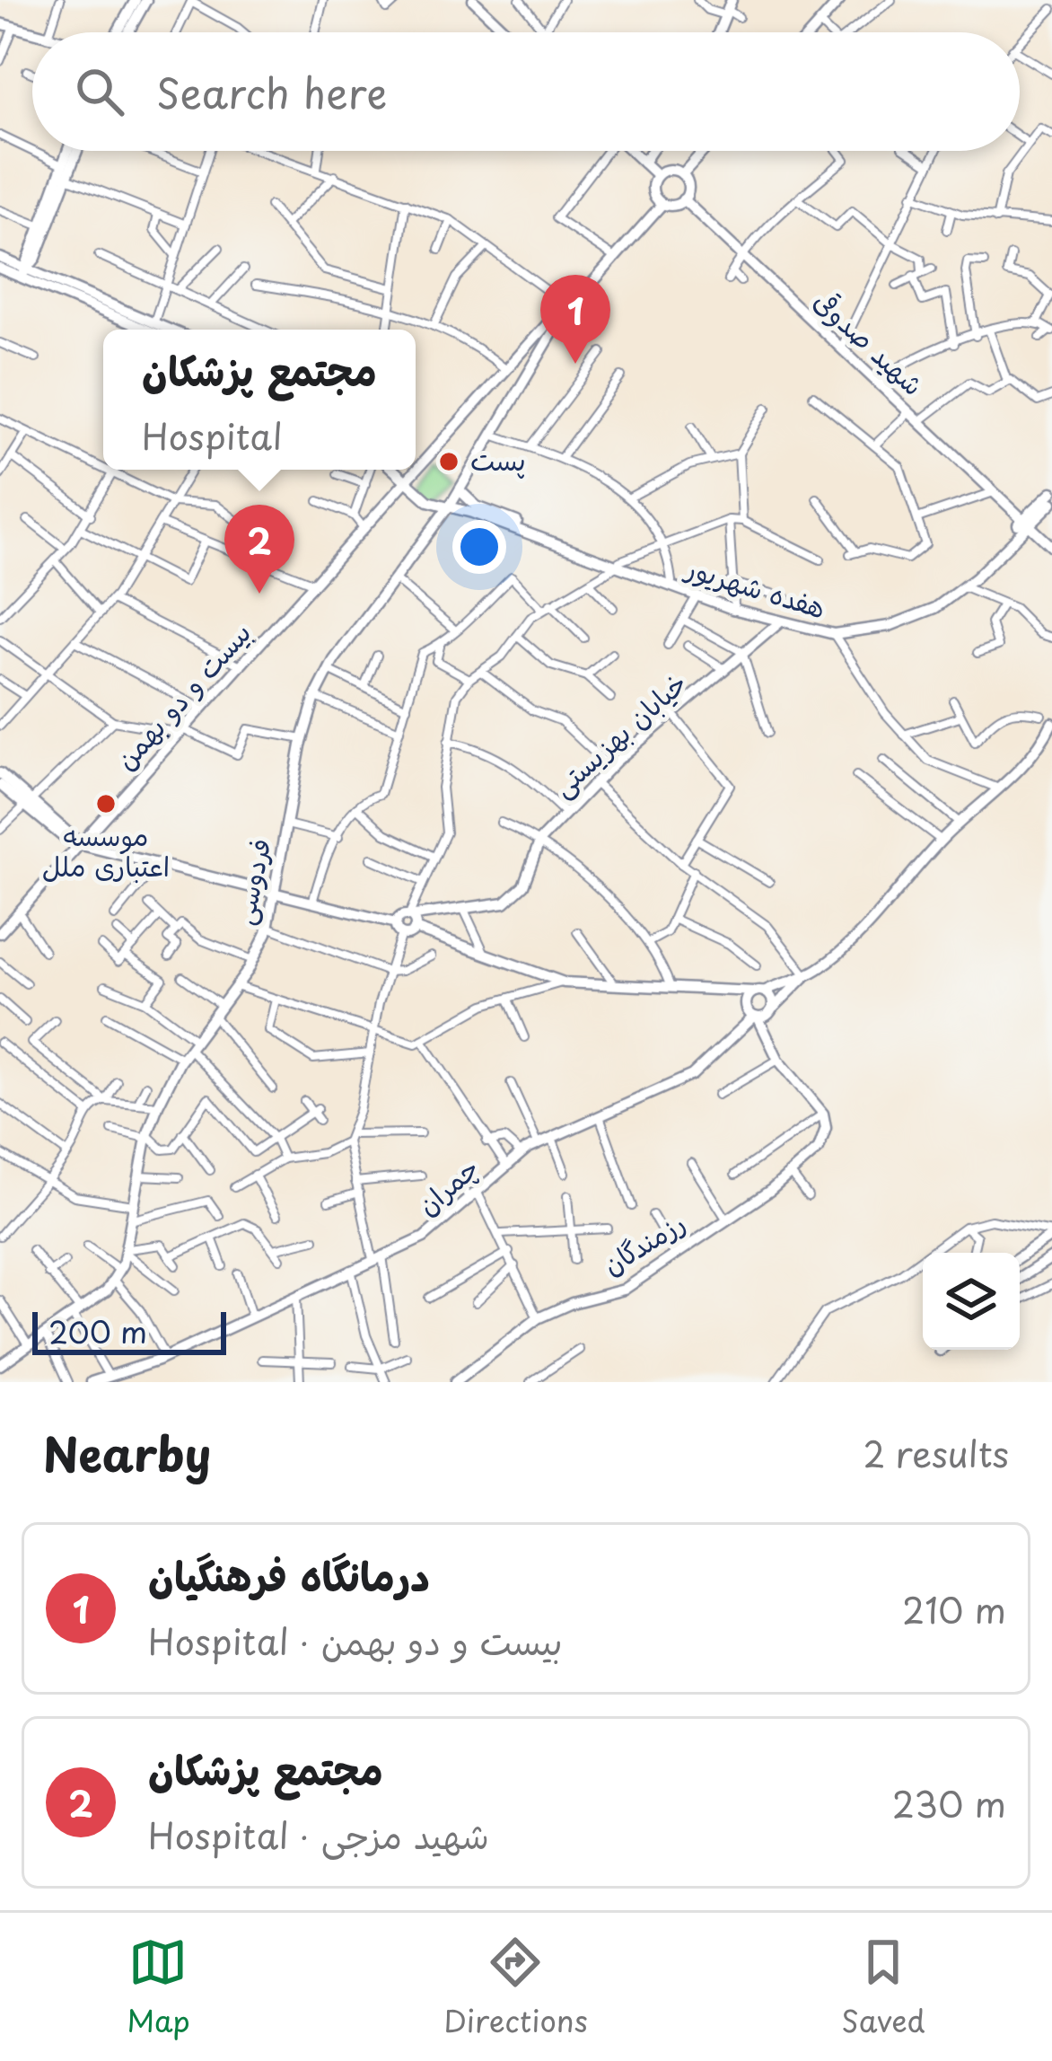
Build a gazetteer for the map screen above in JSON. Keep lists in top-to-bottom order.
{
  "streets": {
    "main road": [
      "شهید صدوقی",
      "هفده شهریور",
      "بیست و دو بهمن",
      "خیابان بهزیستی",
      "فردوسی",
      "چمران",
      "رزمندگان"
    ]
  },
  "crossings": [
    ["شهید صدوقی", "هفده شهریور"],
    ["شهید صدوقی", "بیست و دو بهمن"],
    ["هفده شهریور", "بیست و دو بهمن"],
    ["هفده شهریور", "خیابان بهزیستی"],
    ["هفده شهریور", "فردوسی"]
  ],
  "places": ["پست", "موسسه اعتباری ملل"],
  "scale_bar": "200 m",
  "page": {
    "search": "Search here",
    "pins": ["1", "2"],
    "popup": ["مجتمع پزشکان", "Hospital"],
    "scale": "200 m",
    "heading": ["Nearby", "2 results"],
    "list": [
      {
        "mark": "1",
        "name": "درمانگاه فرهنگیان",
        "note": "Hospital · بیست و دو بهمن",
        "value": "210 m"
      },
      {
        "mark": "2",
        "name": "مجتمع پزشکان",
        "note": "Hospital · شهید مزجی",
        "value": "230 m"
      }
    ],
    "nav": ["Map", "Directions", "Saved"]
  }
}
